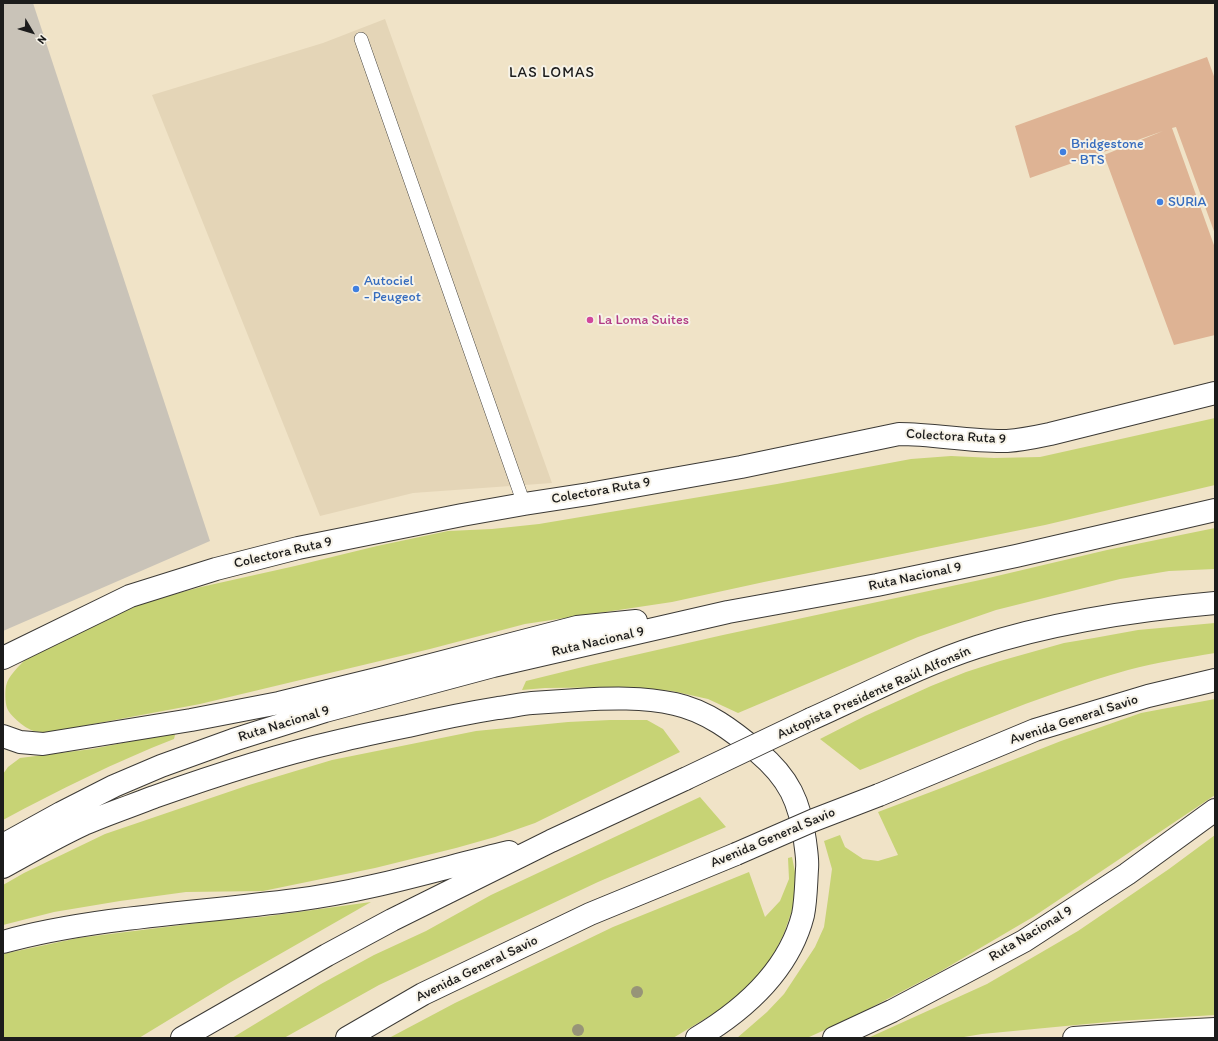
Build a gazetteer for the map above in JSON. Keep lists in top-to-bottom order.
{
  "streets": {
    "main road": [
      "Colectora Ruta 9",
      "Ruta Nacional 9",
      "Autopista Presidente Raúl Alfonsín",
      "Avenida General Savio"
    ]
  },
  "districts": ["LAS LOMAS"],
  "places": [
    "Bridgestone - BTS",
    "SURIA",
    "Autociel - Peugeot",
    "La Loma Suites"
  ],
  "north": "bottom right"
}
